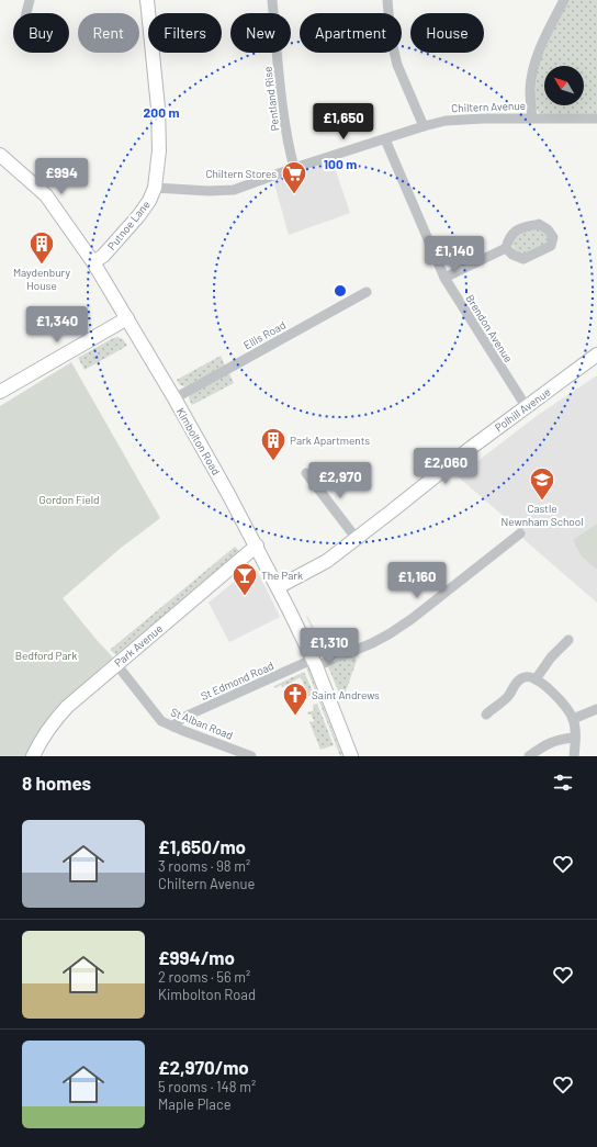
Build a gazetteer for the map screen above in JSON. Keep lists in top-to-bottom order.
{
  "streets": {
    "street": [
      "Pentland Rise",
      "Chiltern Avenue",
      "Putnoe Lane",
      "Brendon Avenue",
      "Ellis Road",
      "Polhill Avenue",
      "Kimbolton Road",
      "Park Avenue",
      "St Edmond Road",
      "St Alban Road"
    ]
  },
  "crossings": [
    ["Pentland Rise", "Chiltern Avenue"],
    ["Chiltern Avenue", "Putnoe Lane"],
    ["Chiltern Avenue", "Brendon Avenue"],
    ["Putnoe Lane", "Kimbolton Road"],
    ["Brendon Avenue", "Polhill Avenue"],
    ["Ellis Road", "Kimbolton Road"],
    ["Polhill Avenue", "Kimbolton Road"],
    ["Kimbolton Road", "Park Avenue"],
    ["Kimbolton Road", "St Edmond Road"],
    ["Park Avenue", "St Alban Road"],
    ["St Edmond Road", "St Alban Road"]
  ],
  "parks": ["Gordon Field", "Bedford Park"],
  "places": {
    "supermarket": ["Chiltern Stores"],
    "building": ["Maydenbury House", "Park Apartments"],
    "school or university": ["Castle Newnham School"],
    "bar": ["The Park"],
    "church": ["Saint Andrews"]
  },
  "north": "top left",
  "page": {
    "chip": [
      "Buy",
      "Rent",
      "Filters",
      "New",
      "Apartment",
      "House"
    ],
    "price": [
      "£1,650",
      "£994",
      "£1,140",
      "£1,340",
      "£2,060",
      "£2,970",
      "£1,160",
      "£1,310"
    ],
    "heading": "8 homes",
    "list": [
      {
        "name": "£1,650/mo",
        "note": "3 rooms · 98 m² · Chiltern Avenue"
      },
      {
        "name": "£994/mo",
        "note": "2 rooms · 56 m² · Kimbolton Road"
      },
      {
        "name": "£2,970/mo",
        "note": "5 rooms · 148 m² · Maple Place"
      }
    ]
  },
  "rings": ["200 m", "100 m"]
}
